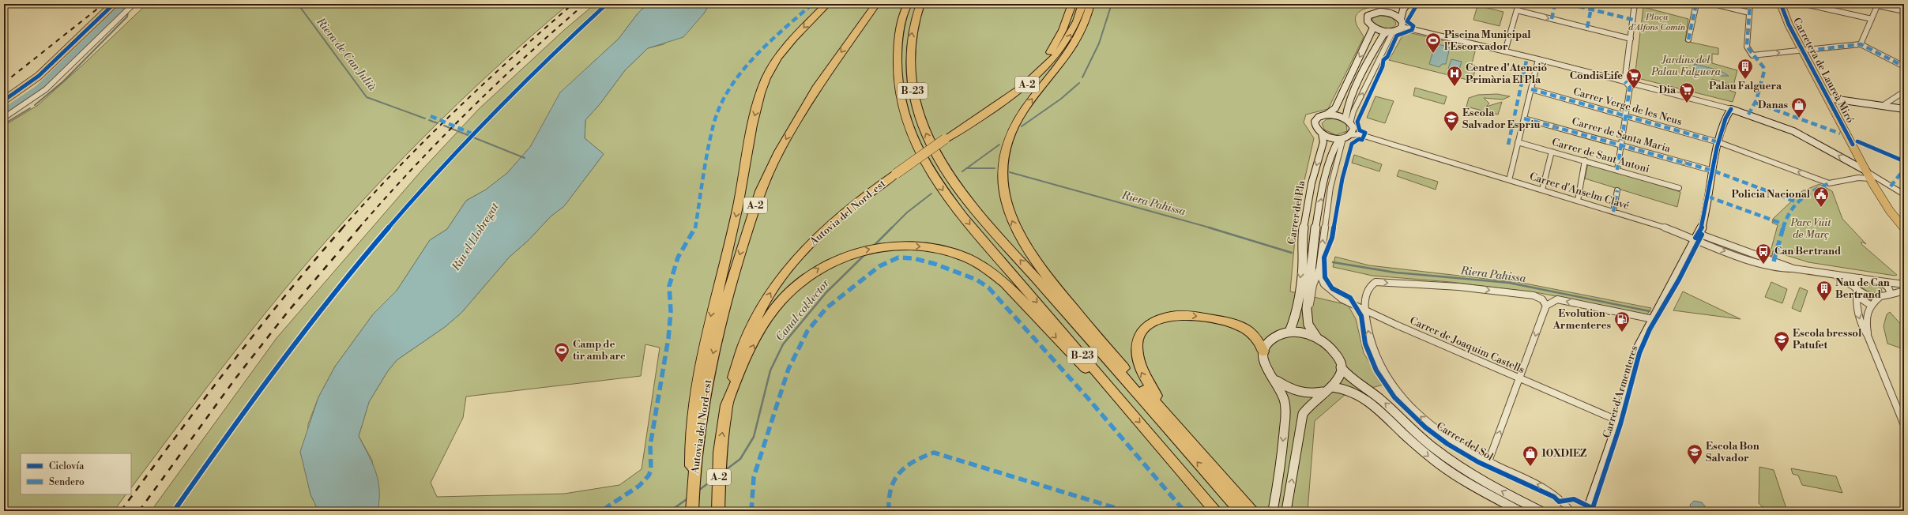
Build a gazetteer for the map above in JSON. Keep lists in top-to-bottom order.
{
  "streets": {
    "highway": ["A-2", "B-23", "Autovia del Nord-est"],
    "main road": ["Carretera de Laureà Miró", "Carrer del Pla", "Carrer d'Armenteres"],
    "street": [
      "Carrer Verge de les Neus",
      "Carrer de Santa Maria",
      "Carrer de Sant Antoni",
      "Carrer d'Anselm Clavé",
      "Carrer de Joaquim Castells",
      "Carrer del Sol"
    ]
  },
  "crossings": [
    ["Carretera de Laureà Miró", "Carrer Verge de les Neus"],
    ["A-2", "Autovia del Nord-est"],
    ["Carrer Verge de les Neus", "Carrer d'Armenteres"],
    ["Carrer de Santa Maria", "Carrer d'Armenteres"],
    ["Carrer d'Anselm Clavé", "Carrer del Pla"],
    ["Carrer d'Anselm Clavé", "Carrer d'Armenteres"],
    ["Carrer de Joaquim Castells", "Carrer d'Armenteres"],
    ["Carrer de Joaquim Castells", "Carrer del Sol"]
  ],
  "one_way": ["Carrer Verge de les Neus", "Carrer de Santa Maria"],
  "water": [
    "Riera de Can Julià",
    "Riera Pahissa",
    "Riu el Llobregat",
    "Canal col·lector"
  ],
  "parks": ["Plaça d'Alfons Comín", "Jardins del Palau Falguera", "Parc Vuit de Març"],
  "places": {
    "sports": ["Piscina Municipal l'Escorxador", "Camp de tir amb arc"],
    "building": ["Palau Falguera", "Nau de Can Bertrand"],
    "hospital": ["Centre d'Atenció Primària El Pla"],
    "supermarket": ["CondisLife", "Dia"],
    "shop": ["Danas", "10XDIEZ"],
    "school or university": ["Escola Salvador Espriu", "Escola bressol Patufet", "Escola Bon Salvador"],
    "public building": ["Policia Nacional"],
    "bus stop": ["Can Bertrand"],
    "fuel station": ["Evolution - Armenteres"]
  },
  "legend": ["Ciclovía", "Sendero"]
}
